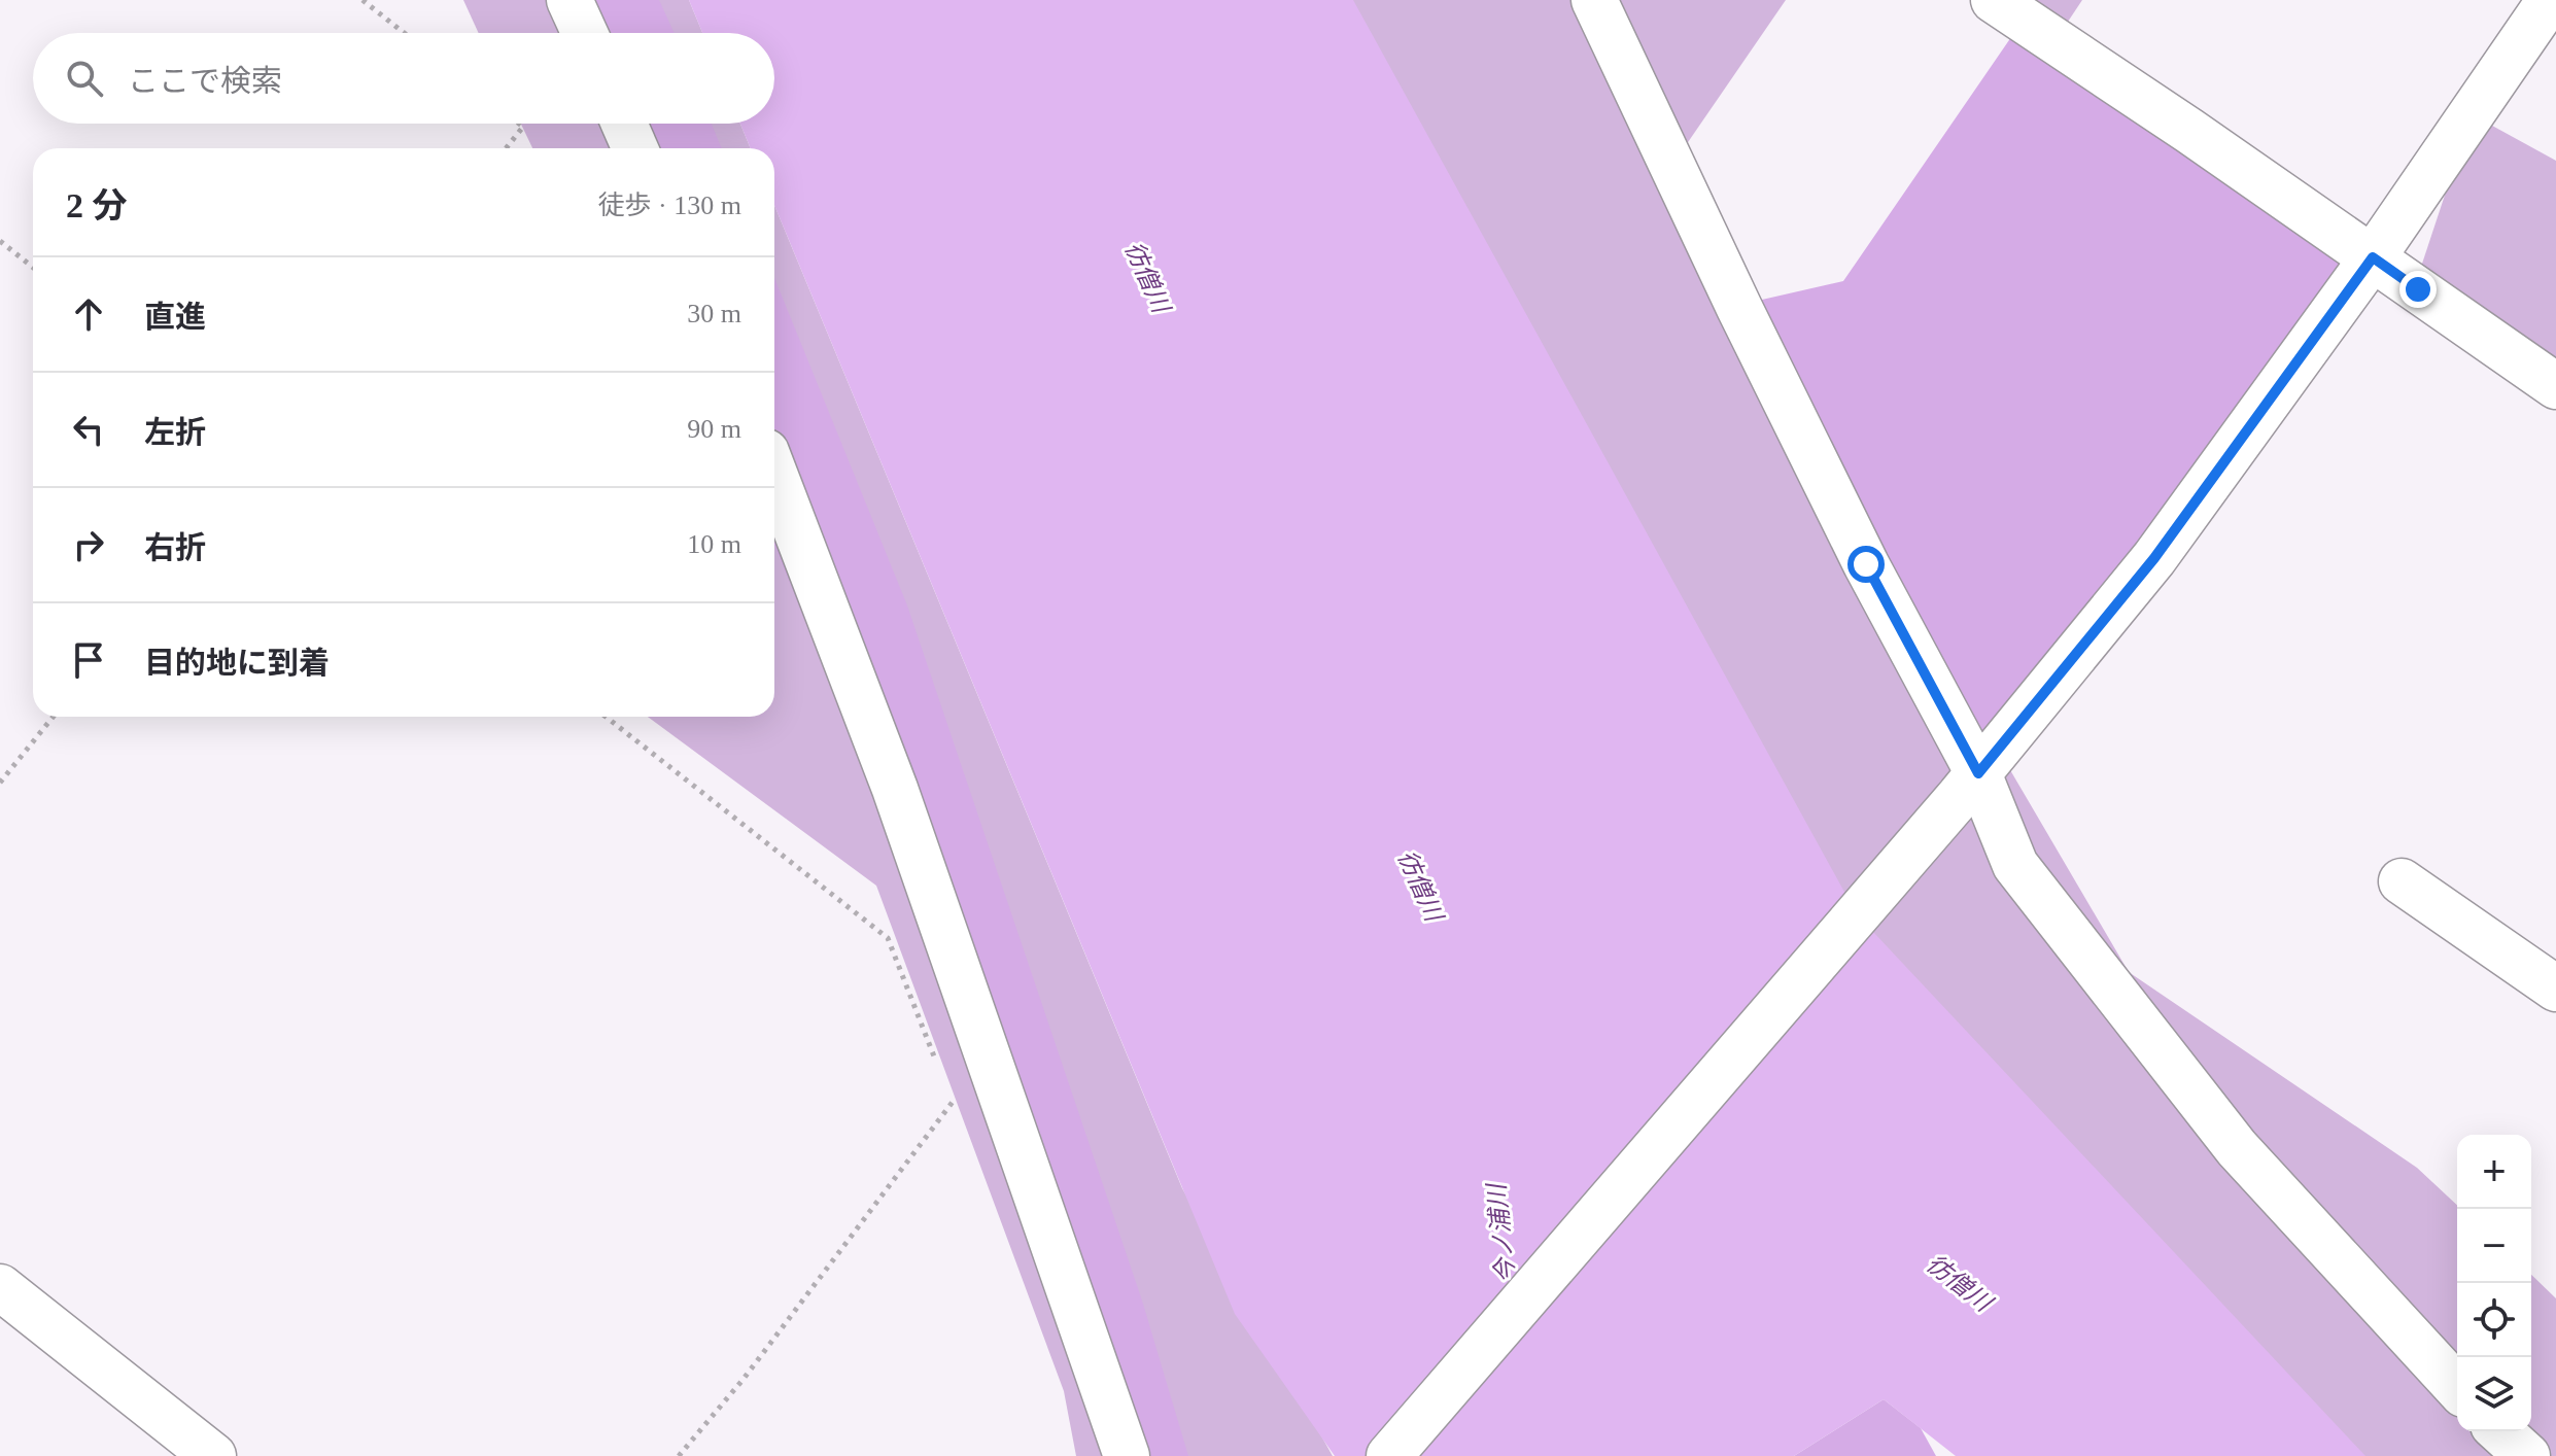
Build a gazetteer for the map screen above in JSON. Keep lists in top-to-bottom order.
{
  "water": ["彷僧川", "今ノ浦川"],
  "page": {
    "search": "ここで検索",
    "heading": ["2 分", "徒歩 · 130 m"],
    "list": [
      ["直進", "30 m"],
      ["左折", "90 m"],
      ["右折", "10 m"],
      "目的地に到着"
    ],
    "map_buttons": ["+", "−"]
  }
}
